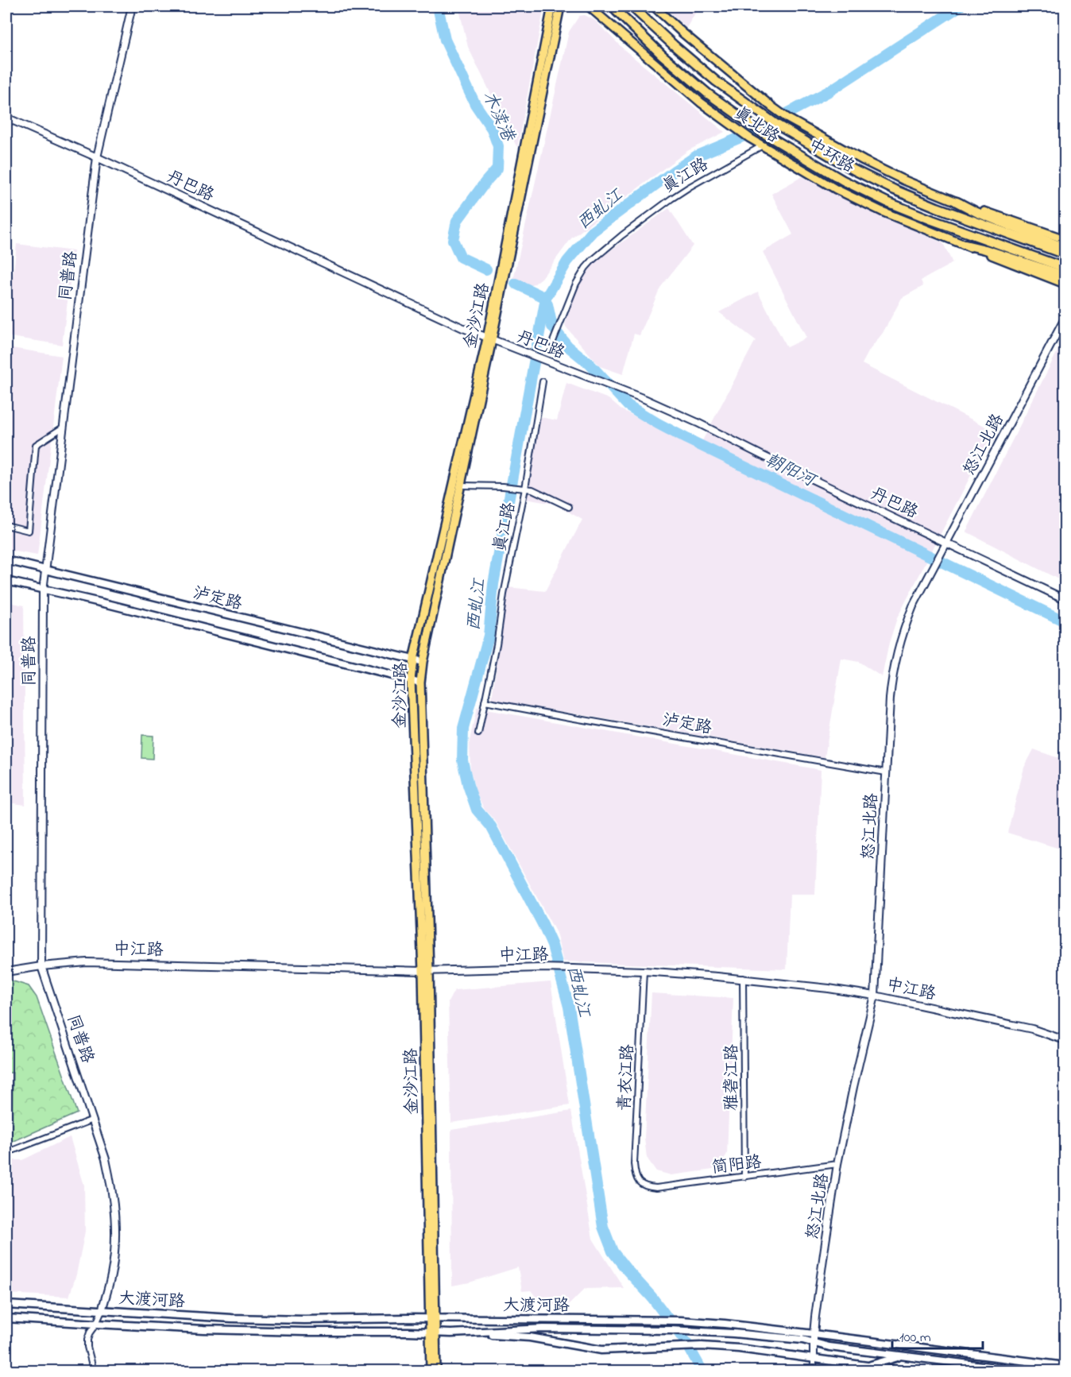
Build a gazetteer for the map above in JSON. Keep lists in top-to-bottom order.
{
  "streets": {
    "highway": ["中环路"],
    "main road": [
      "真北路",
      "金沙江路",
      "泸定路",
      "大渡河路"
    ],
    "street": [
      "真江路",
      "丹巴路",
      "同普路",
      "怒江北路",
      "中江路",
      "青衣江路",
      "雅砻江路",
      "简阳路"
    ]
  },
  "crossings": [
    ["真北路", "真江路"],
    ["真江路", "泸定路"],
    ["丹巴路", "同普路"],
    ["丹巴路", "金沙江路"],
    ["丹巴路", "怒江北路"],
    ["同普路", "泸定路"],
    ["同普路", "中江路"],
    ["同普路", "大渡河路"],
    ["金沙江路", "泸定路"],
    ["金沙江路", "中江路"],
    ["金沙江路", "大渡河路"],
    ["怒江北路", "泸定路"],
    ["怒江北路", "中江路"],
    ["怒江北路", "简阳路"],
    ["怒江北路", "大渡河路"],
    ["中江路", "青衣江路"],
    ["中江路", "雅砻江路"],
    ["青衣江路", "简阳路"],
    ["雅砻江路", "简阳路"]
  ],
  "water": ["木渎港", "西虬江", "朝阳河"],
  "scale_bar": "100 m"
}
